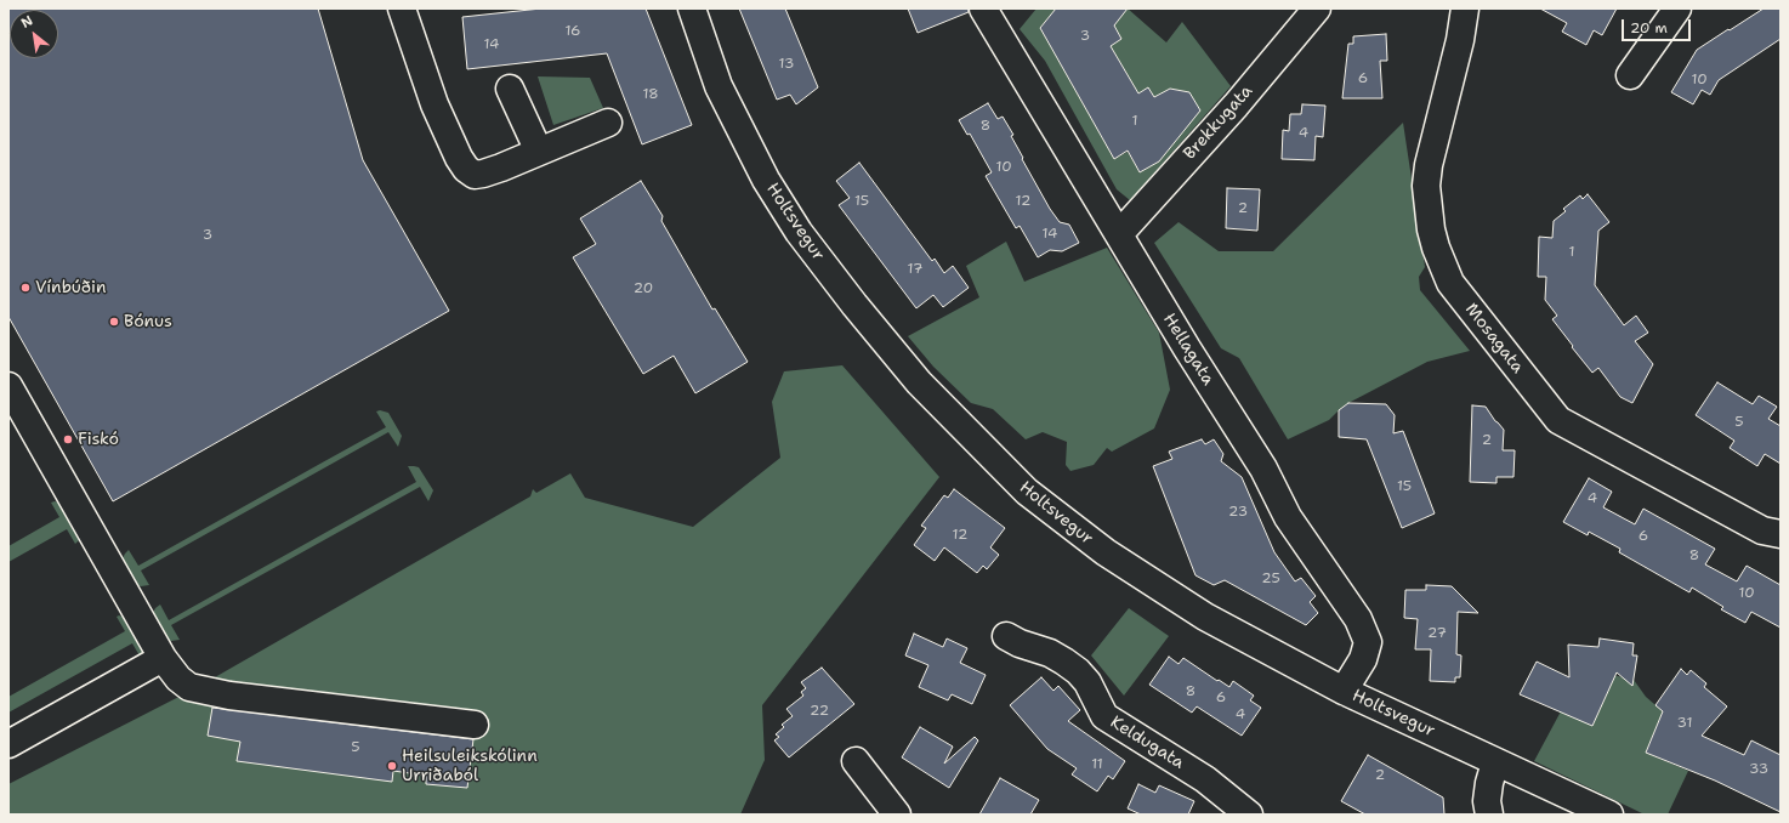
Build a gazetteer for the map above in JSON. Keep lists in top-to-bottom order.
{
  "streets": {
    "street": [
      "Brekkugata",
      "Holtsvegur",
      "Mosagata",
      "Hellagata",
      "Keldugata"
    ]
  },
  "crossings": [
    ["Brekkugata", "Hellagata"],
    ["Holtsvegur", "Hellagata"]
  ],
  "places": [
    "Vínbúðin",
    "Bónus",
    "Fiskó",
    "Heilsuleikskólinn Urriðaból"
  ],
  "house_numbers": [
    "16",
    "3",
    "14",
    "13",
    "6",
    "10",
    "18",
    "1",
    "8",
    "4",
    "10",
    "15",
    "12",
    "2",
    "14",
    "3",
    "1",
    "17",
    "20",
    "5",
    "2",
    "15",
    "4",
    "23",
    "12",
    "6",
    "8",
    "25",
    "10",
    "27",
    "8",
    "6",
    "22",
    "4",
    "31",
    "5",
    "11",
    "33",
    "2"
  ],
  "scale_bar": "20 m",
  "north": "top left"
}
